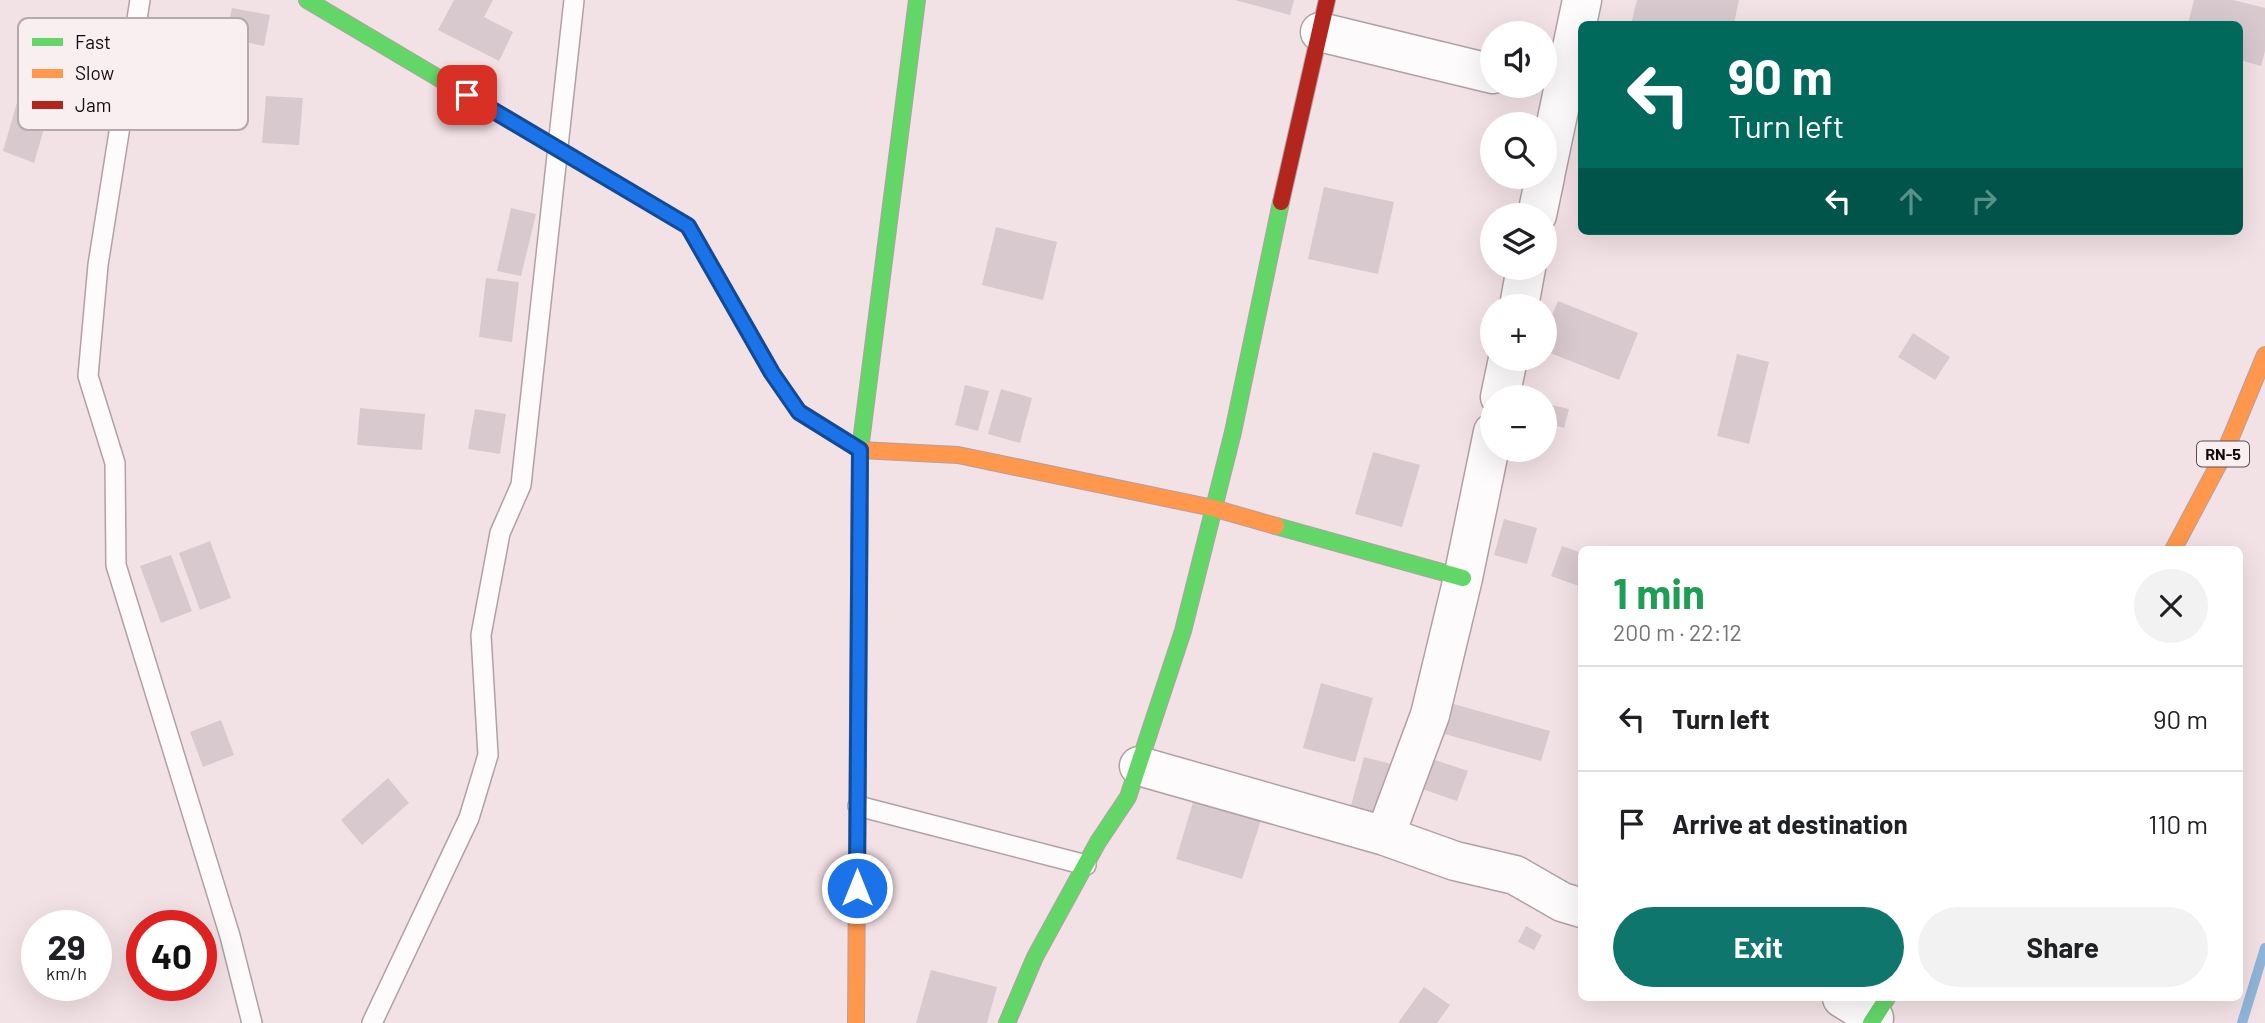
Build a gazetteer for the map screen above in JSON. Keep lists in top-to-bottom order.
{
  "streets": {
    "street": ["RN-5"]
  },
  "legend": ["Fast", "Slow", "Jam"],
  "page": {
    "map_buttons": ["+", "−"],
    "turn": ["90 m", "Turn left"],
    "heading": ["1 min", "200 m · 22:12"],
    "list": [
      {
        "name": "Turn left",
        "value": "90 m"
      },
      {
        "name": "Arrive at destination",
        "value": "110 m"
      }
    ],
    "buttons": ["Exit", "Share"],
    "speed": "29 km/h",
    "limit": "40"
  }
}
